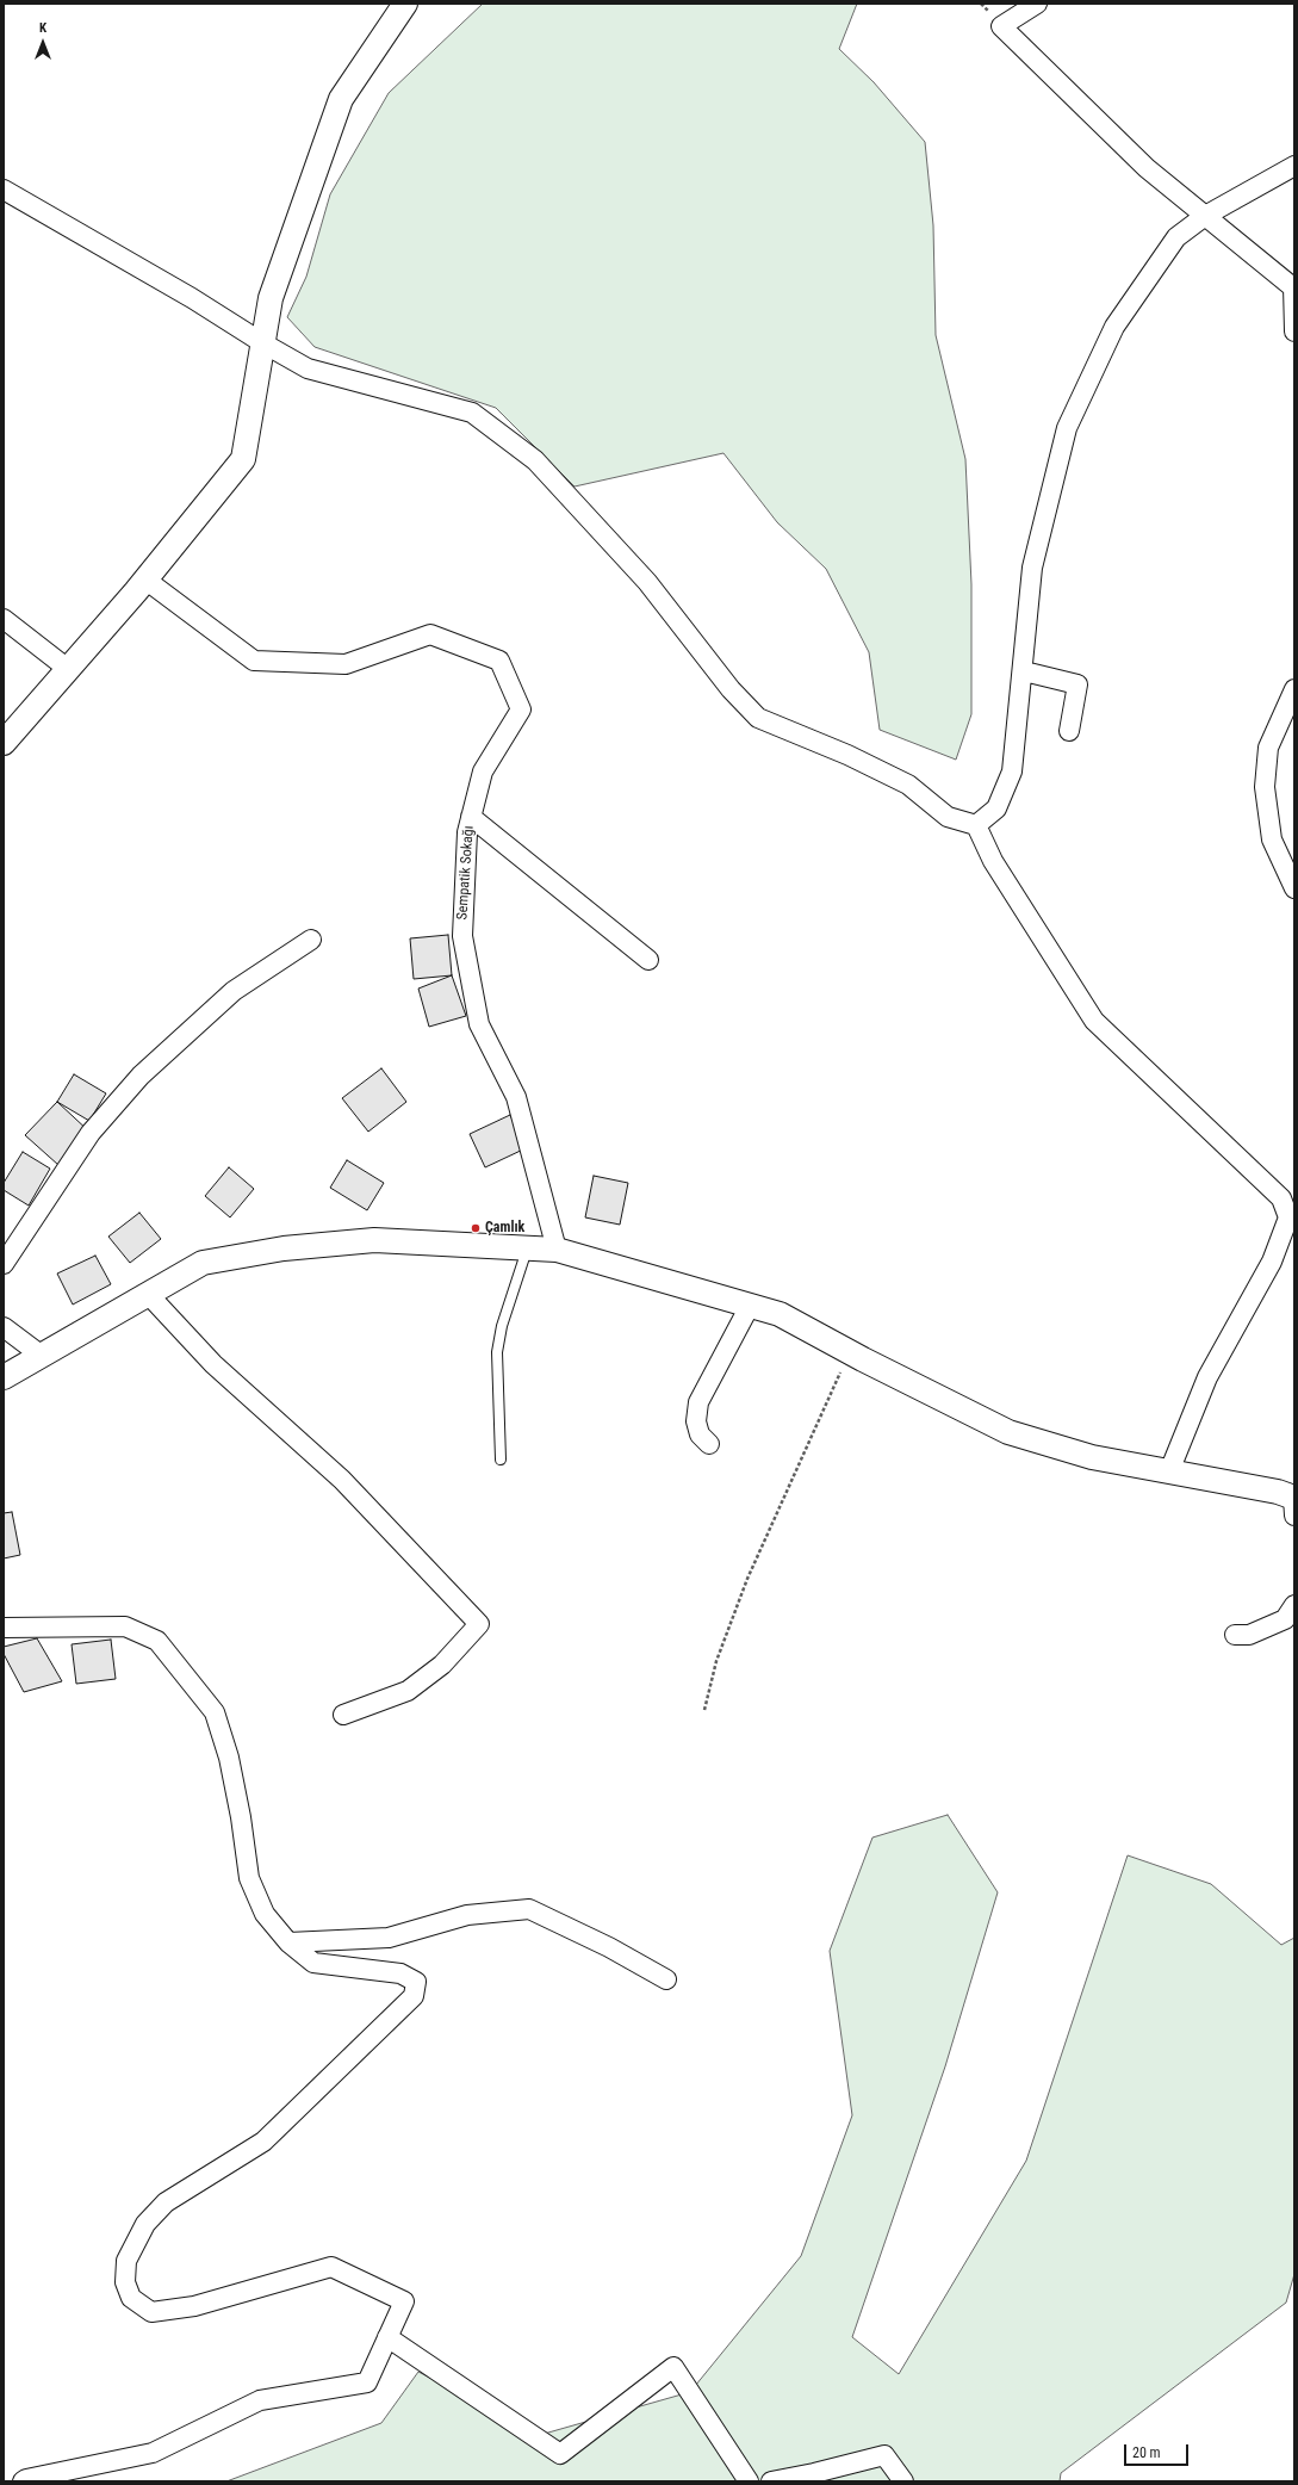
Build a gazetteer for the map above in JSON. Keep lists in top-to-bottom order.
{
  "streets": {
    "street": ["Sempatik Sokağı"]
  },
  "places": ["Çamlık"],
  "scale_bar": "20 m",
  "north": "top"
}
